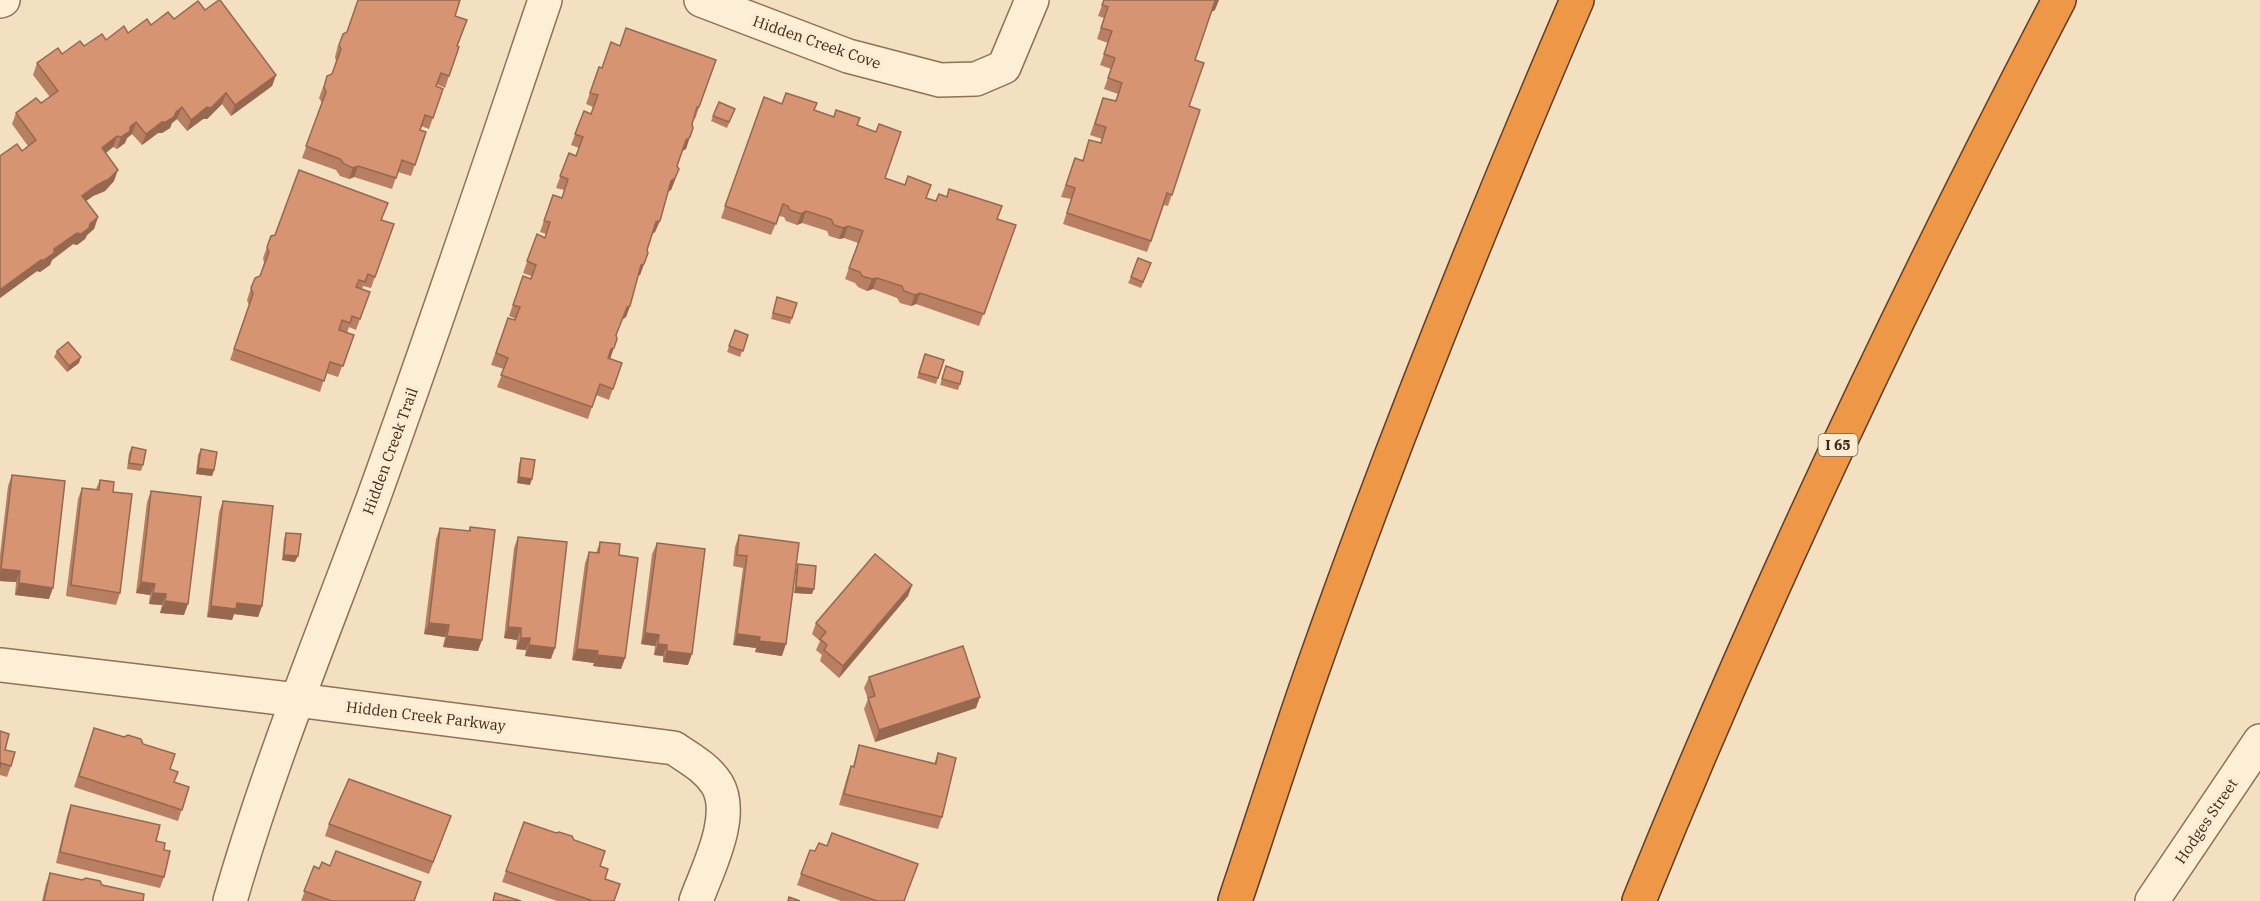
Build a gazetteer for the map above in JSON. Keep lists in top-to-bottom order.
{
  "streets": {
    "highway": ["I 65"],
    "street": [
      "Hidden Creek Cove",
      "Hidden Creek Trail",
      "Hidden Creek Parkway",
      "Hodges Street"
    ]
  },
  "crossings": [
    ["Hidden Creek Trail", "Hidden Creek Parkway"]
  ]
}
